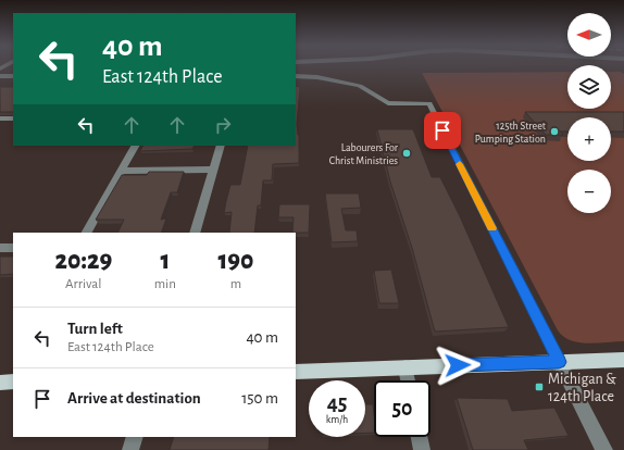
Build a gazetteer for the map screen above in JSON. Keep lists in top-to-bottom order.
{
  "places": {
    "other": ["125th Street Pumping Station", "Labourers For Christ Ministries"],
    "transit": ["Michigan & 124th Place"]
  },
  "north": "left",
  "page": {
    "map_buttons": ["+", "−"],
    "turn": ["40 m", "East 124th Place"],
    "eta": [
      "20:29",
      "Arrival",
      "1",
      "min",
      "190",
      "m"
    ],
    "list": [
      {
        "name": "Turn left",
        "note": "East 124th Place",
        "value": "40 m"
      },
      {
        "name": "Arrive at destination",
        "value": "150 m"
      }
    ],
    "speed": "45 km/h",
    "limit": "50"
  }
}
